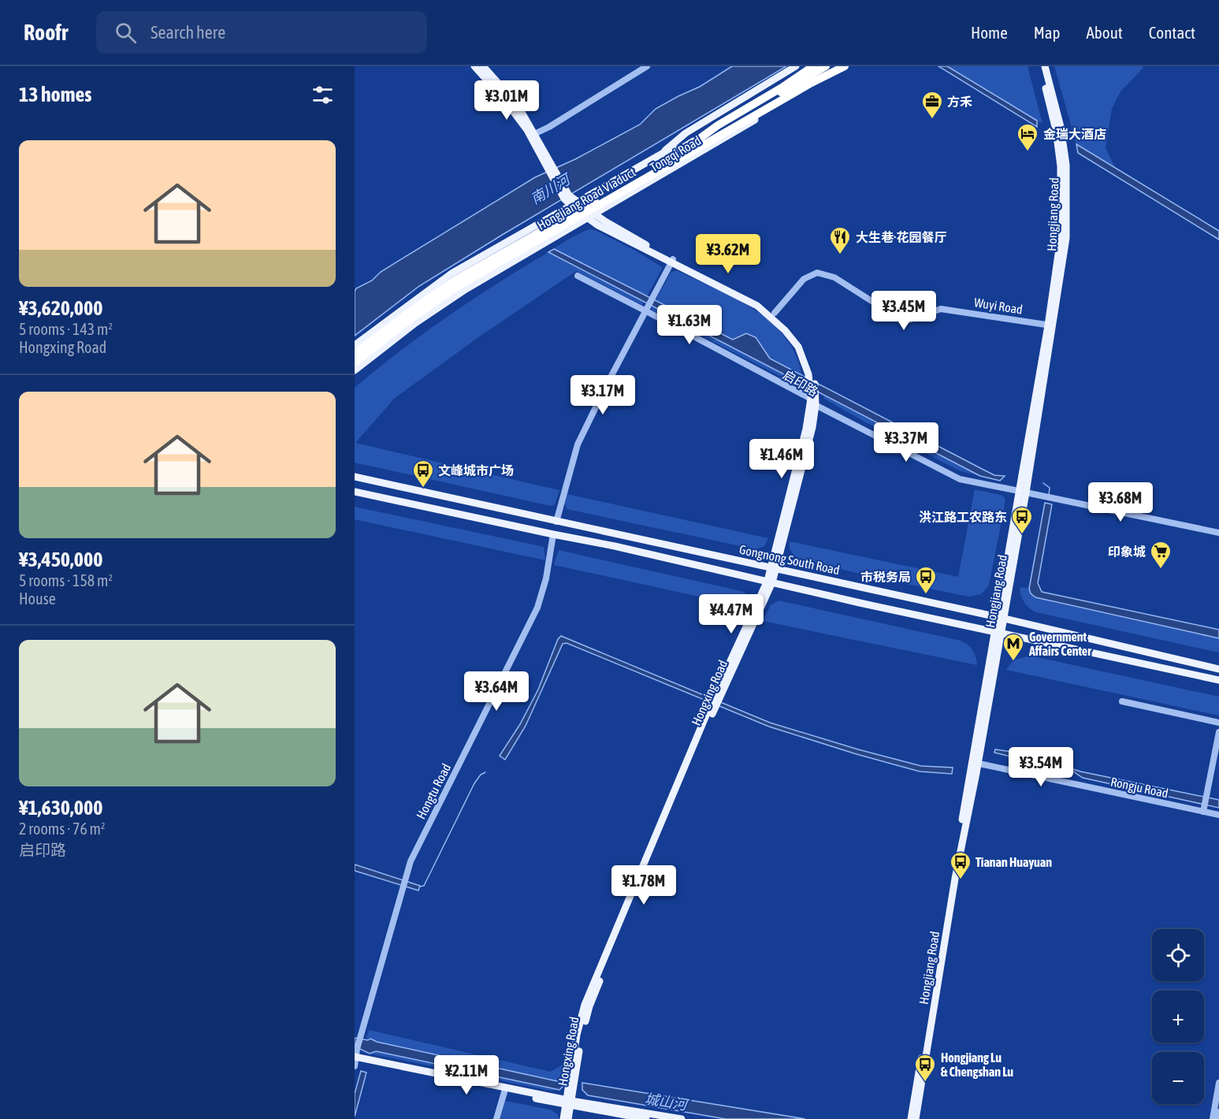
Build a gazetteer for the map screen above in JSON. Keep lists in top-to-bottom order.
{
  "streets": {
    "highway": ["Hongjiang Road Viaduct"],
    "main road": [
      "Tongqi Road",
      "Hongjiang Road",
      "Gongnong South Road",
      "Hongxing Road"
    ],
    "street": [
      "Wuyi Road",
      "启印路",
      "Rongju Road",
      "Hongtu Road"
    ]
  },
  "crossings": [
    ["Tongqi Road", "Hongxing Road"],
    ["Hongjiang Road", "Wuyi Road"],
    ["Hongjiang Road", "启印路"],
    ["Hongjiang Road", "Gongnong South Road"],
    ["Hongjiang Road", "Rongju Road"],
    ["Wuyi Road", "Hongxing Road"],
    ["启印路", "Hongxing Road"],
    ["Gongnong South Road", "Hongxing Road"],
    ["Gongnong South Road", "Hongtu Road"]
  ],
  "water": ["南川河", "城山河"],
  "places": {
    "office": ["方禾"],
    "hotel": ["金瑞大酒店"],
    "restaurant": ["大生巷·花园餐厅"],
    "bus stop": [
      "文峰城市广场",
      "洪江路工农路东",
      "市税务局",
      "Tianan Huayuan",
      "Hongjiang Lu & Chengshan Lu"
    ],
    "supermarket": ["印象城"],
    "metro station": ["Government Affairs Center"]
  },
  "page": {
    "header": "Roofr",
    "search": "Search here",
    "nav": [
      "Home",
      "Map",
      "About",
      "Contact"
    ],
    "heading": "13 homes",
    "price": [
      "¥3.01M",
      "¥3.62M",
      "¥3.45M",
      "¥1.63M",
      "¥3.17M",
      "¥3.37M",
      "¥1.46M",
      "¥3.68M",
      "¥4.47M",
      "¥3.64M",
      "¥3.54M",
      "¥1.78M",
      "¥2.11M"
    ],
    "list": [
      {
        "name": "¥3,620,000",
        "note": "5 rooms · 143 m² · Hongxing Road"
      },
      {
        "name": "¥3,450,000",
        "note": "5 rooms · 158 m² · House"
      },
      {
        "name": "¥1,630,000",
        "note": "2 rooms · 76 m² · 启印路"
      }
    ],
    "map_buttons": ["+", "−"]
  }
}
